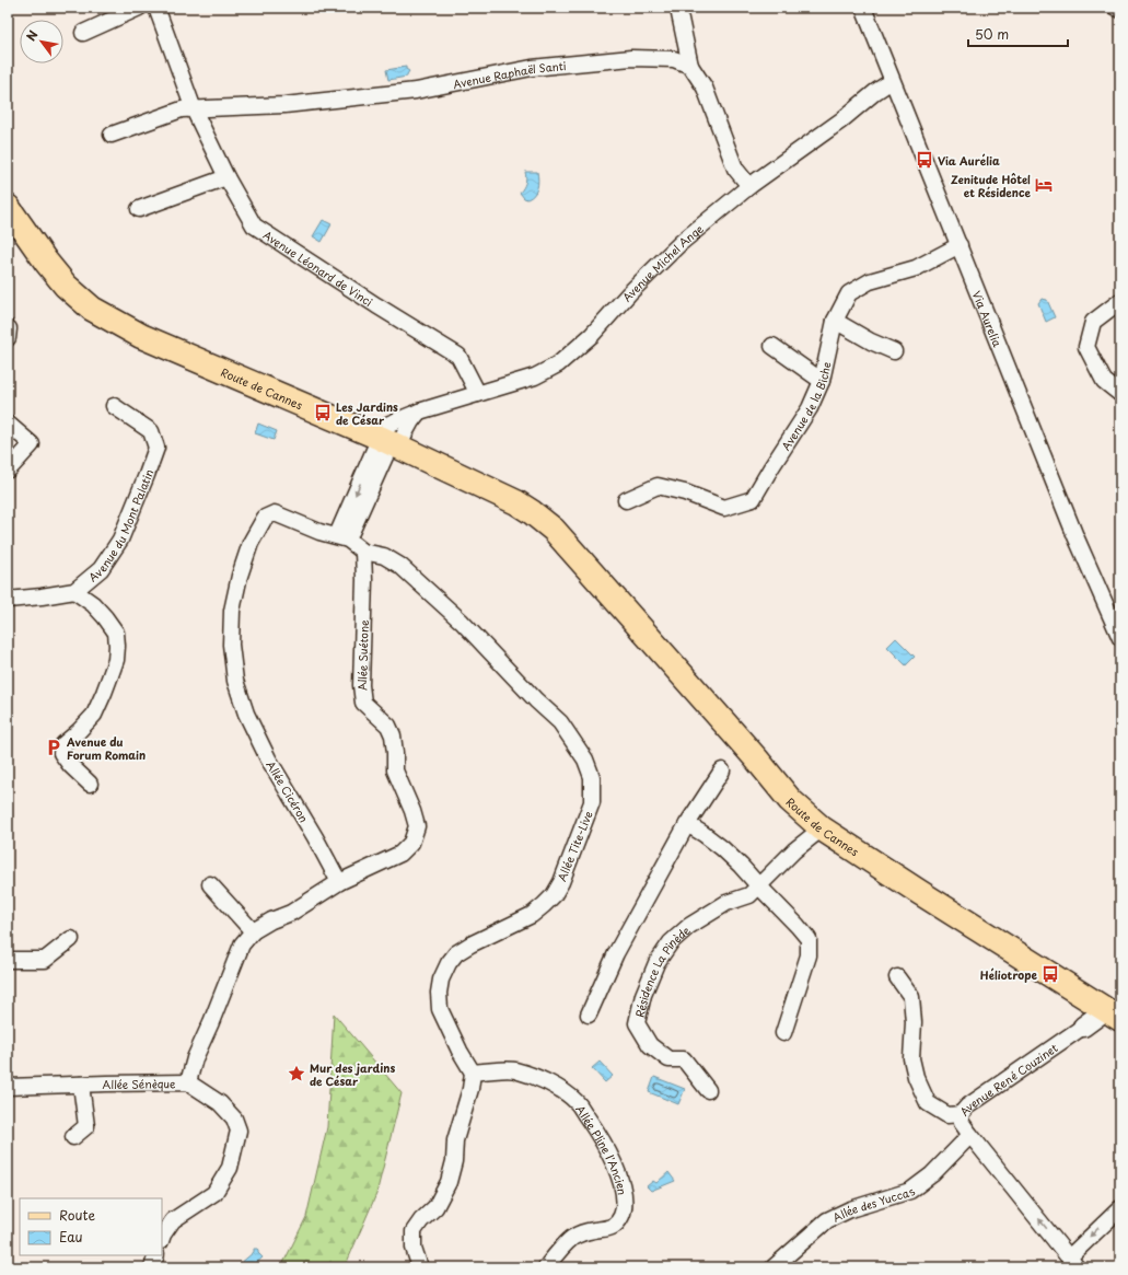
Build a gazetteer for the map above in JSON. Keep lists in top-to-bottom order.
{
  "streets": {
    "main road": ["Route de Cannes"],
    "street": [
      "Avenue Raphaël Santi",
      "Avenue Michel Ange",
      "Avenue Léonard de Vinci",
      "Via Aurelia",
      "Avenue de la Biche",
      "Avenue du Mont Palatin",
      "Allée Suétone",
      "Allée Cicéron",
      "Allée Tite-Live",
      "Résidence La Pinède",
      "Avenue René Couzinet",
      "Allée Sénèque",
      "Allée Pline l'Ancien",
      "Allée des Yuccas"
    ]
  },
  "crossings": [
    ["Avenue Raphaël Santi", "Avenue Léonard de Vinci"],
    ["Avenue Michel Ange", "Avenue Léonard de Vinci"],
    ["Avenue Michel Ange", "Via Aurelia"],
    ["Avenue Michel Ange", "Route de Cannes"],
    ["Avenue Michel Ange", "Allée Cicéron"],
    ["Avenue Michel Ange", "Allée Tite-Live"],
    ["Via Aurelia", "Avenue de la Biche"],
    ["Route de Cannes", "Résidence La Pinède"],
    ["Route de Cannes", "Avenue René Couzinet"],
    ["Allée Suétone", "Allée Cicéron"],
    ["Allée Suétone", "Allée Tite-Live"],
    ["Allée Cicéron", "Allée Tite-Live"],
    ["Allée Tite-Live", "Allée Pline l'Ancien"],
    ["Avenue René Couzinet", "Allée des Yuccas"]
  ],
  "one_way": ["Avenue René Couzinet"],
  "places": {
    "bus stop": ["Via Aurélia", "Les Jardins de César", "Héliotrope"],
    "hotel": ["Zenitude Hôtel et Résidence"],
    "parking": ["Avenue du Forum Romain"],
    "place": ["Mur des jardins de César"]
  },
  "legend": ["Route", "Eau"],
  "scale_bar": "50 m",
  "north": "top left"
}
